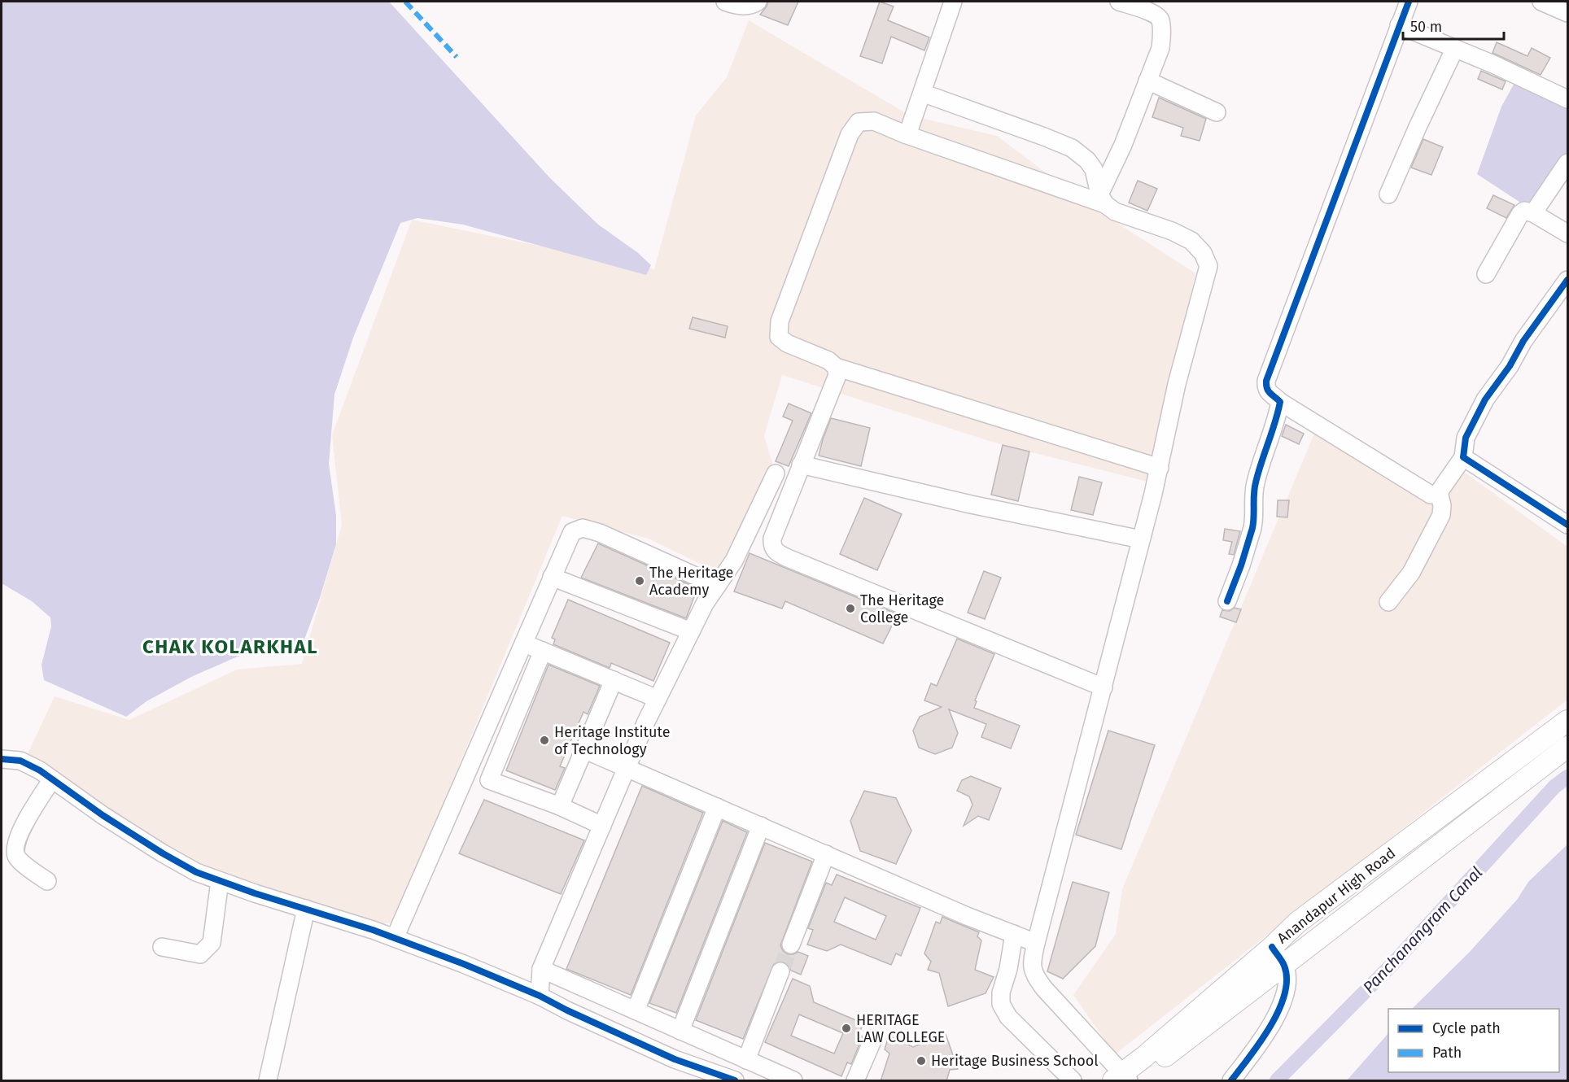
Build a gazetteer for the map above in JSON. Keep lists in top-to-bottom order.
{
  "streets": {
    "main road": ["Anandapur High Road"]
  },
  "districts": ["CHAK KOLARKHAL"],
  "water": ["Panchanangram Canal"],
  "places": [
    "The Heritage Academy",
    "The Heritage College",
    "Heritage Institute of Technology",
    "HERITAGE LAW COLLEGE",
    "Heritage Business School"
  ],
  "legend": ["Cycle path", "Path"],
  "scale_bar": "50 m"
}
